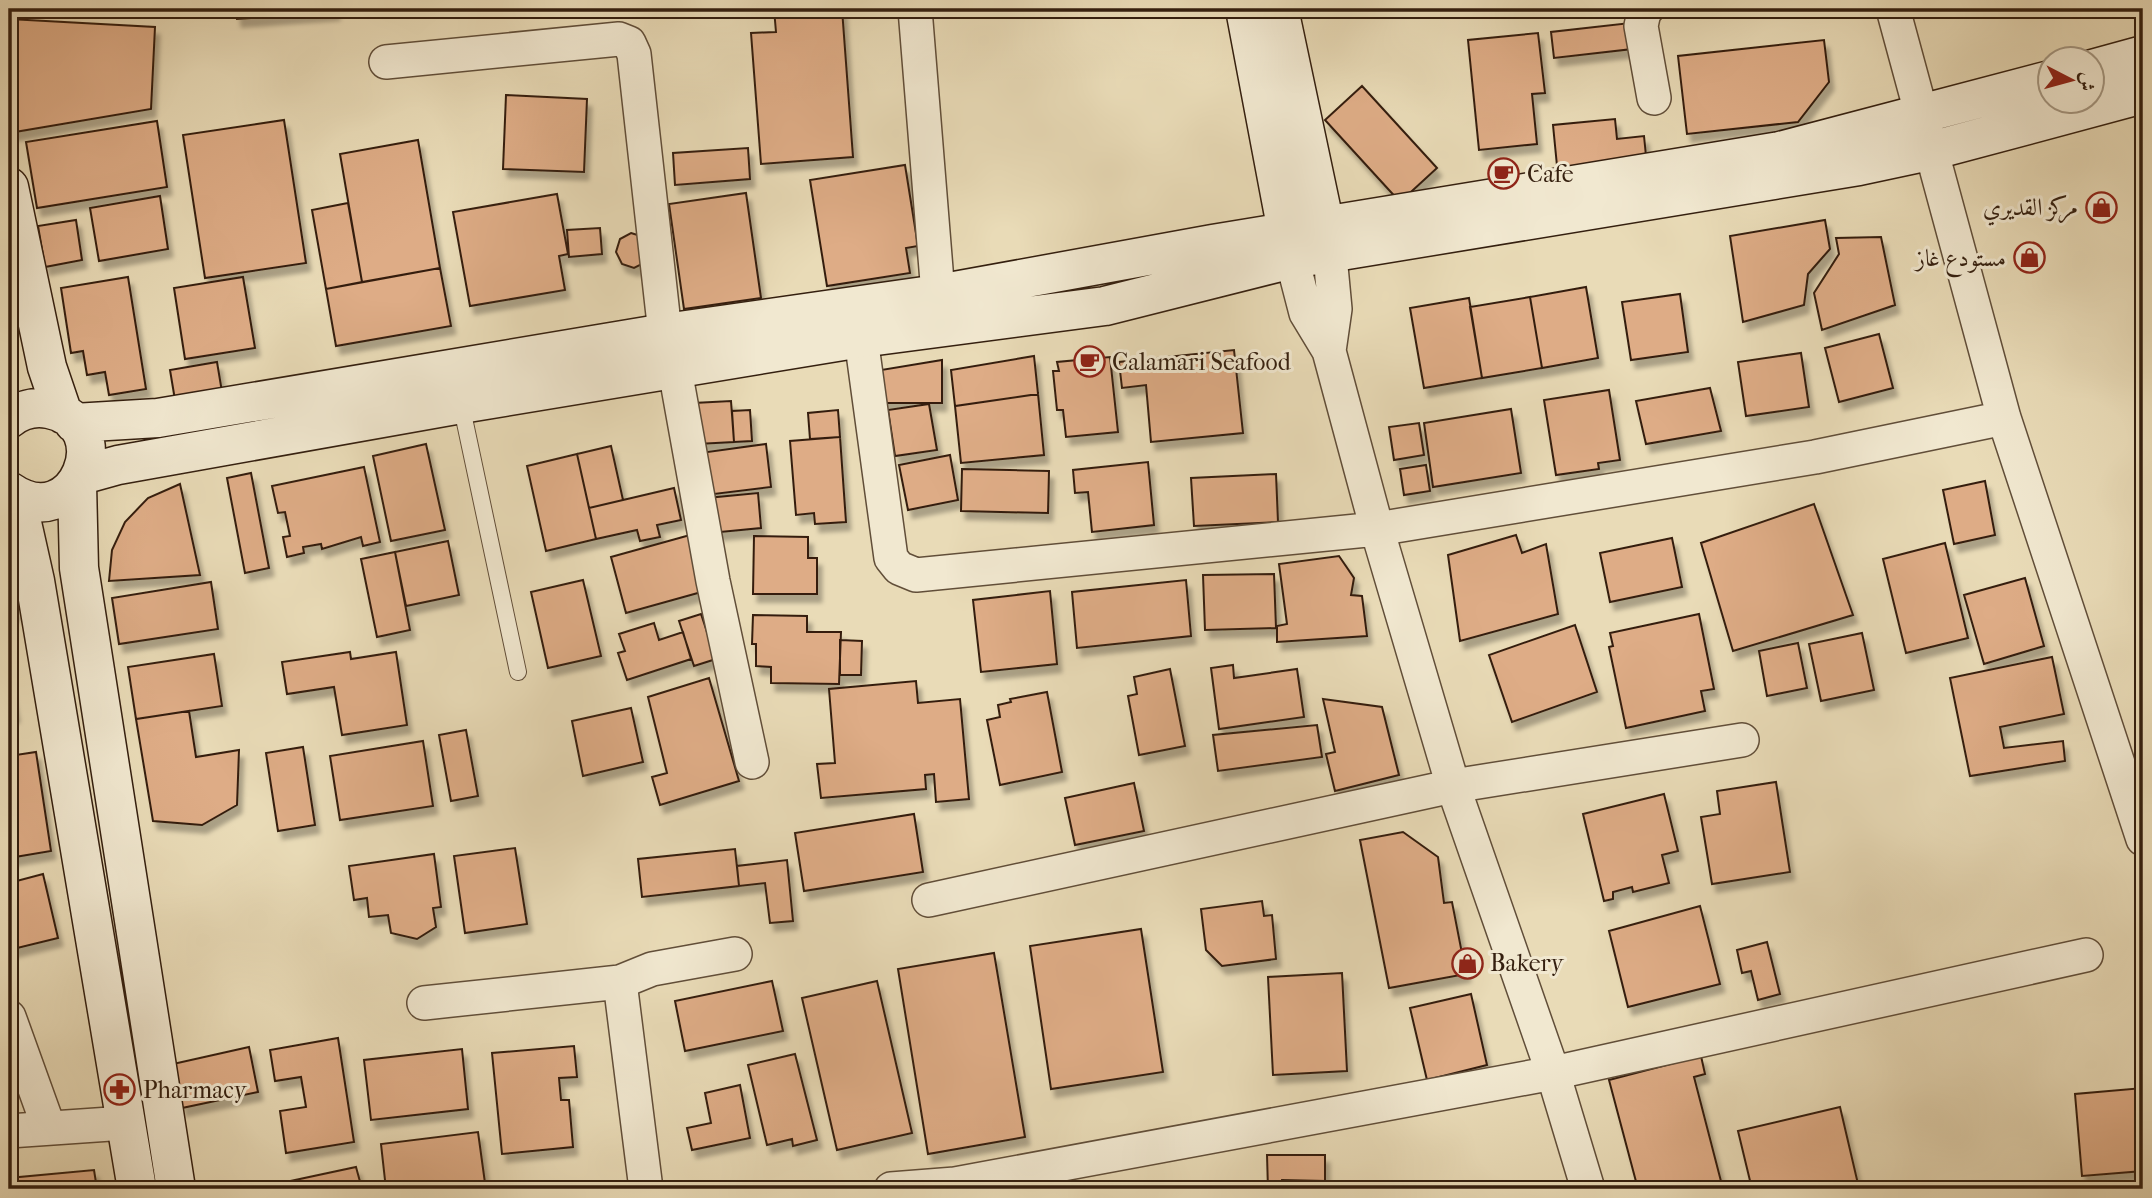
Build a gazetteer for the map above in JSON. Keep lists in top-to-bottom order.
{
  "places": {
    "cafe": ["Cafe", "Calamari Seafood"],
    "shop": ["مركز القديري", "مستودع غاز", "Bakery"],
    "pharmacy": ["Pharmacy"]
  },
  "north": "right"
}
